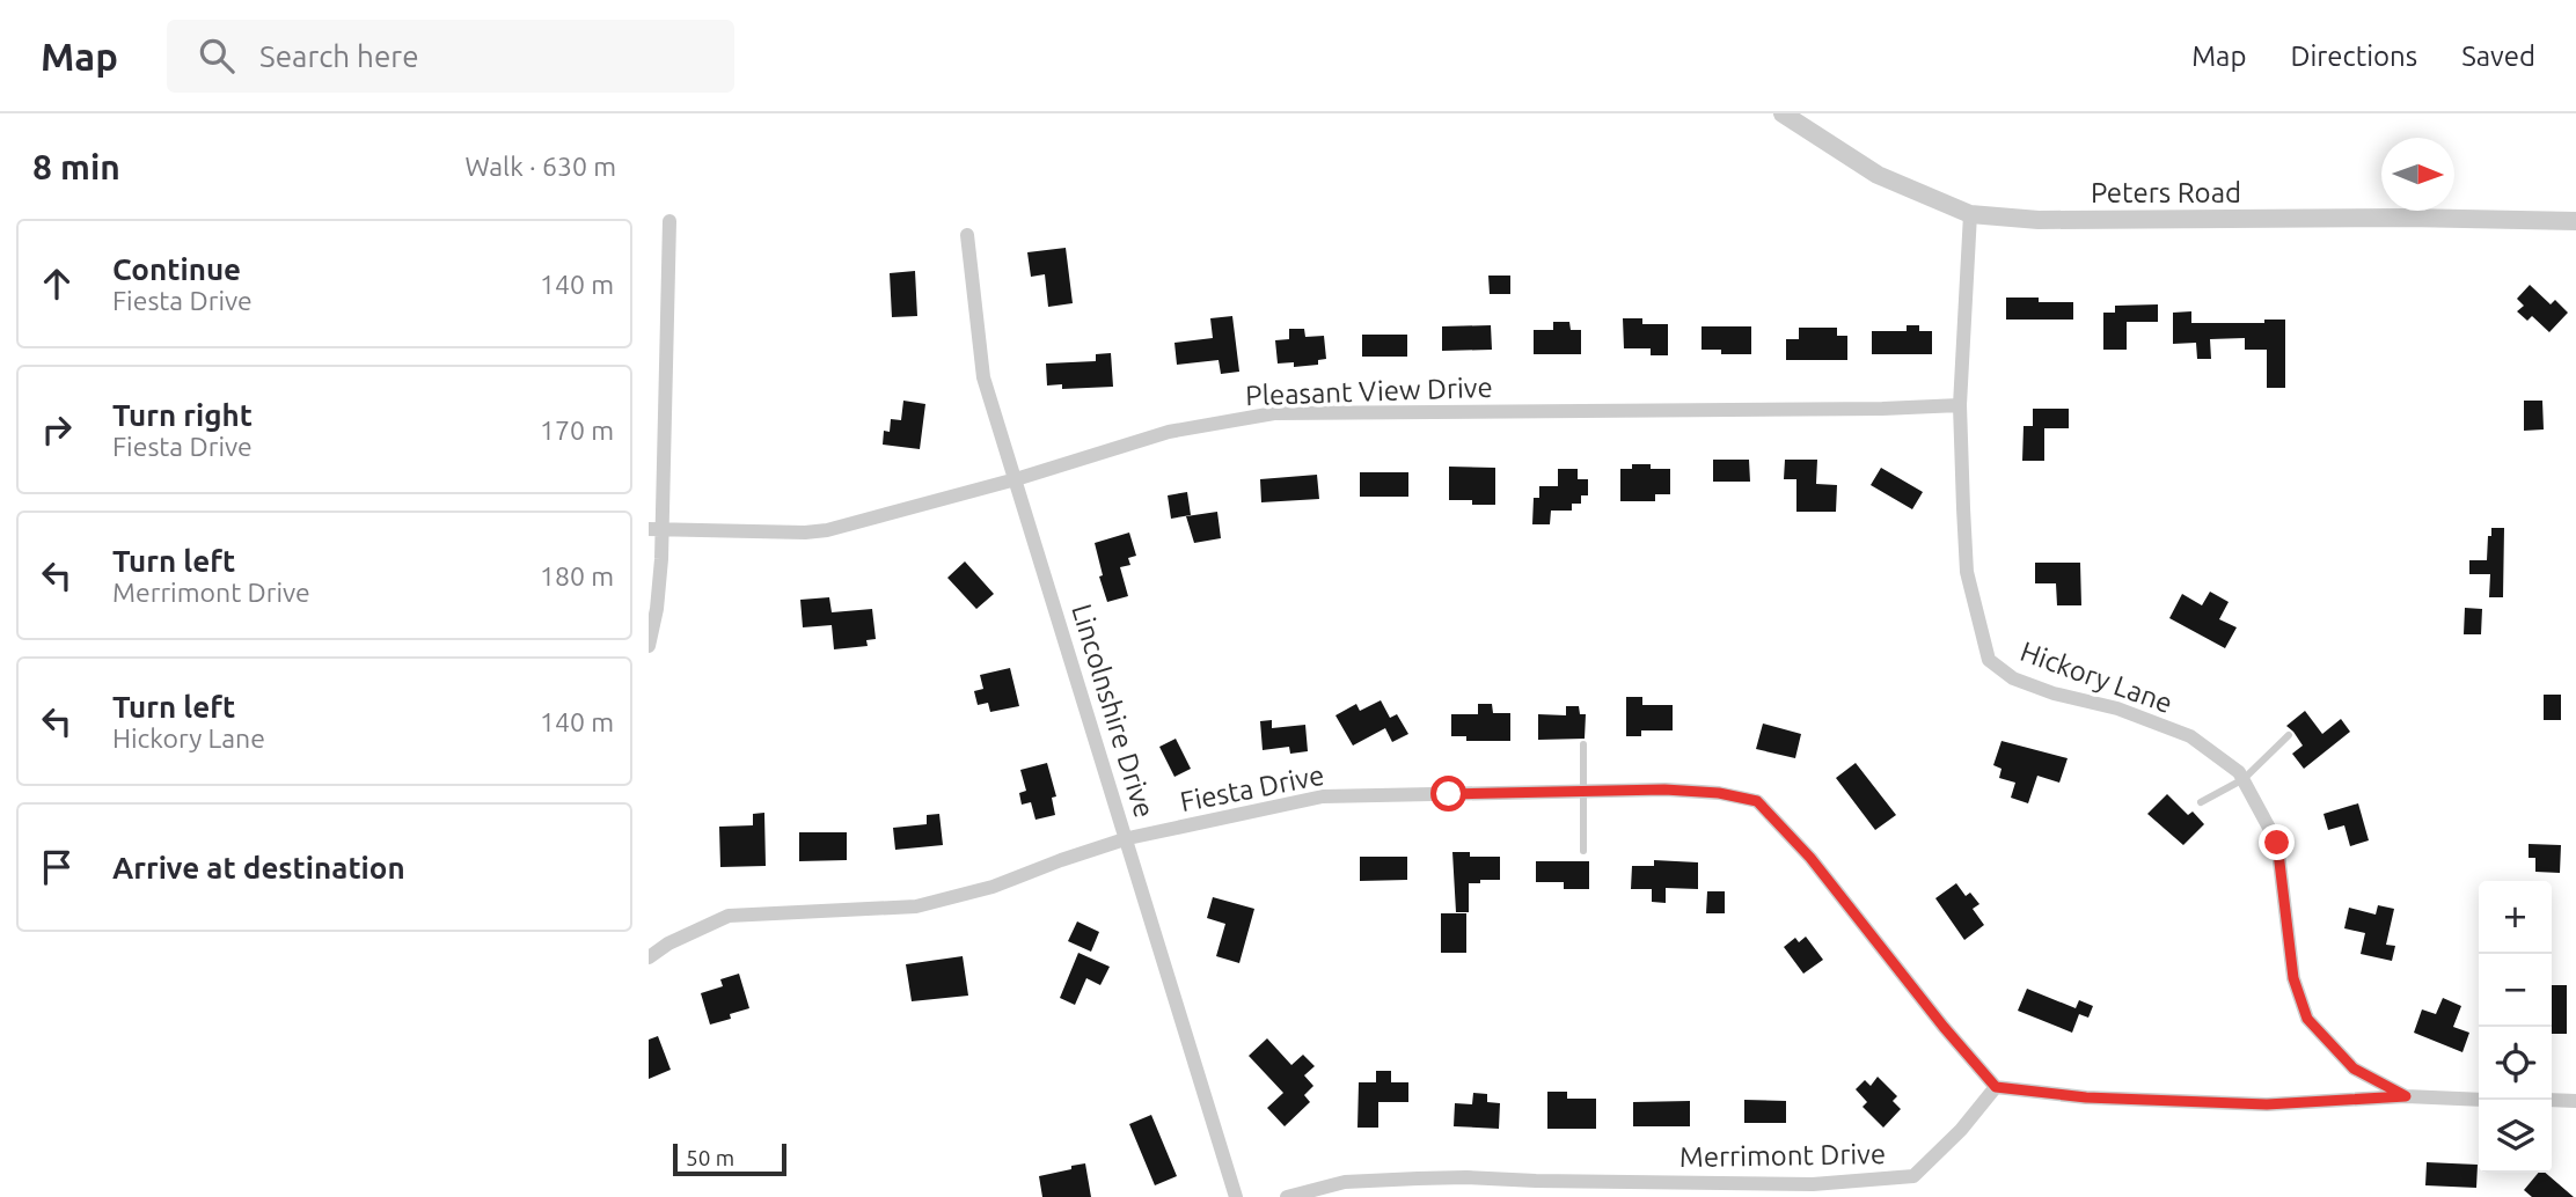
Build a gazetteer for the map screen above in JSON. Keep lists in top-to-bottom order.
{
  "streets": {
    "street": [
      "Peters Road",
      "Pleasant View Drive",
      "Hickory Lane",
      "Lincolnshire Drive",
      "Fiesta Drive",
      "Merrimont Drive"
    ]
  },
  "crossings": [
    ["Peters Road", "Hickory Lane"],
    ["Pleasant View Drive", "Hickory Lane"],
    ["Pleasant View Drive", "Lincolnshire Drive"],
    ["Lincolnshire Drive", "Fiesta Drive"],
    ["Fiesta Drive", "Merrimont Drive"]
  ],
  "scale_bar": "50 m",
  "north": "right",
  "page": {
    "header": "Map",
    "search": "Search here",
    "nav": ["Map", "Directions", "Saved"],
    "heading": ["8 min", "Walk · 630 m"],
    "list": [
      ["Continue", "Fiesta Drive", "140 m"],
      ["Turn right", "Fiesta Drive", "170 m"],
      ["Turn left", "Merrimont Drive", "180 m"],
      ["Turn left", "Hickory Lane", "140 m"],
      "Arrive at destination"
    ],
    "map_buttons": ["+", "−"],
    "scale": "50 m"
  }
}
